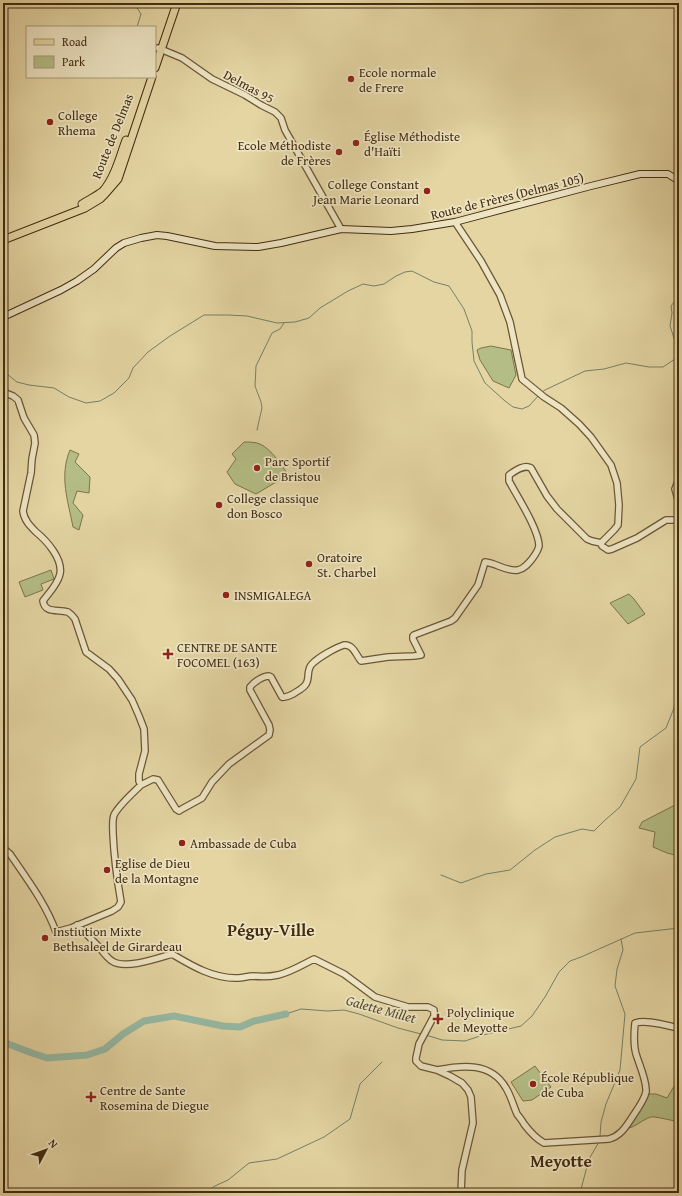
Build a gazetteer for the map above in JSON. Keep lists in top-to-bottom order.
{
  "streets": {
    "main road": ["Route de Delmas", "Route de Frères (Delmas 105)"],
    "street": ["Delmas 95"]
  },
  "crossings": [
    ["Delmas 95", "Route de Frères (Delmas 105)"]
  ],
  "districts": ["Péguy-Ville", "Meyotte"],
  "water": ["Galette Millet"],
  "places": {
    "other": [
      "Ecole normale de Frere",
      "College Rhema",
      "Église Méthodiste d'Haïti",
      "Ecole Méthodiste de Frères",
      "College Constant Jean Marie Leonard",
      "Parc Sportif de Bristou",
      "College classique don Bosco",
      "Oratoire St. Charbel",
      "INSMIGALEGA",
      "Ambassade de Cuba",
      "Eglise de Dieu de la Montagne",
      "Instiution Mixte Bethsaleel de Girardeau",
      "École République de Cuba"
    ],
    "health": ["CENTRE DE SANTE FOCOMEL (163)", "Polyclinique de Meyotte", "Centre de Sante Rosemina de Diegue"]
  },
  "legend": ["Road", "Park"],
  "north": "top right"
}
